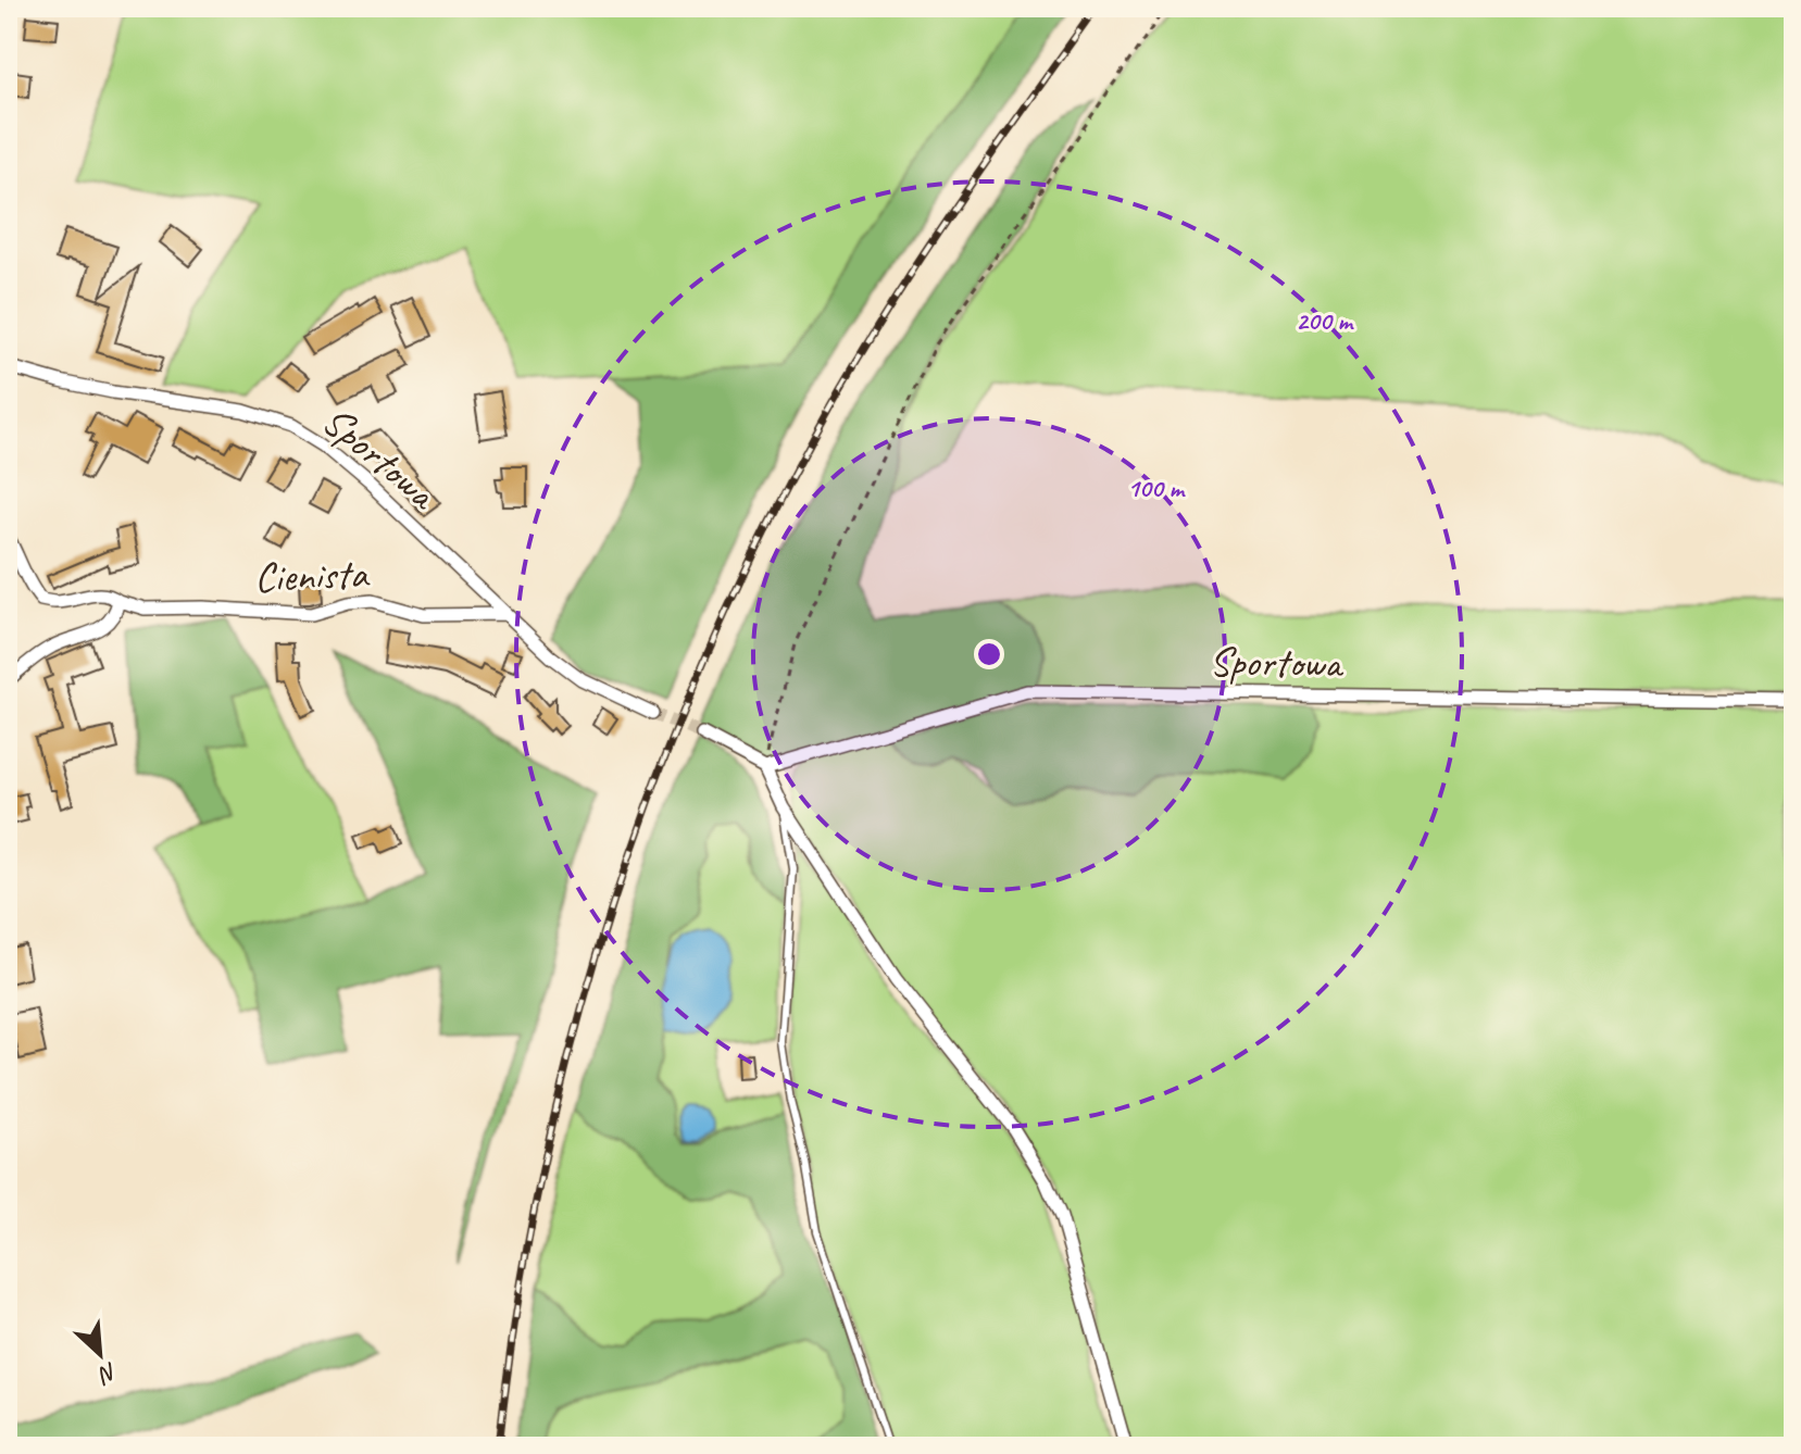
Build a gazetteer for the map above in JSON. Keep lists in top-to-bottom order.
{
  "streets": {
    "street": ["Sportowa", "Cienista"]
  },
  "crossings": [
    ["Sportowa", "Cienista"]
  ],
  "north": "bottom right",
  "rings": ["200 m", "100 m"]
}
